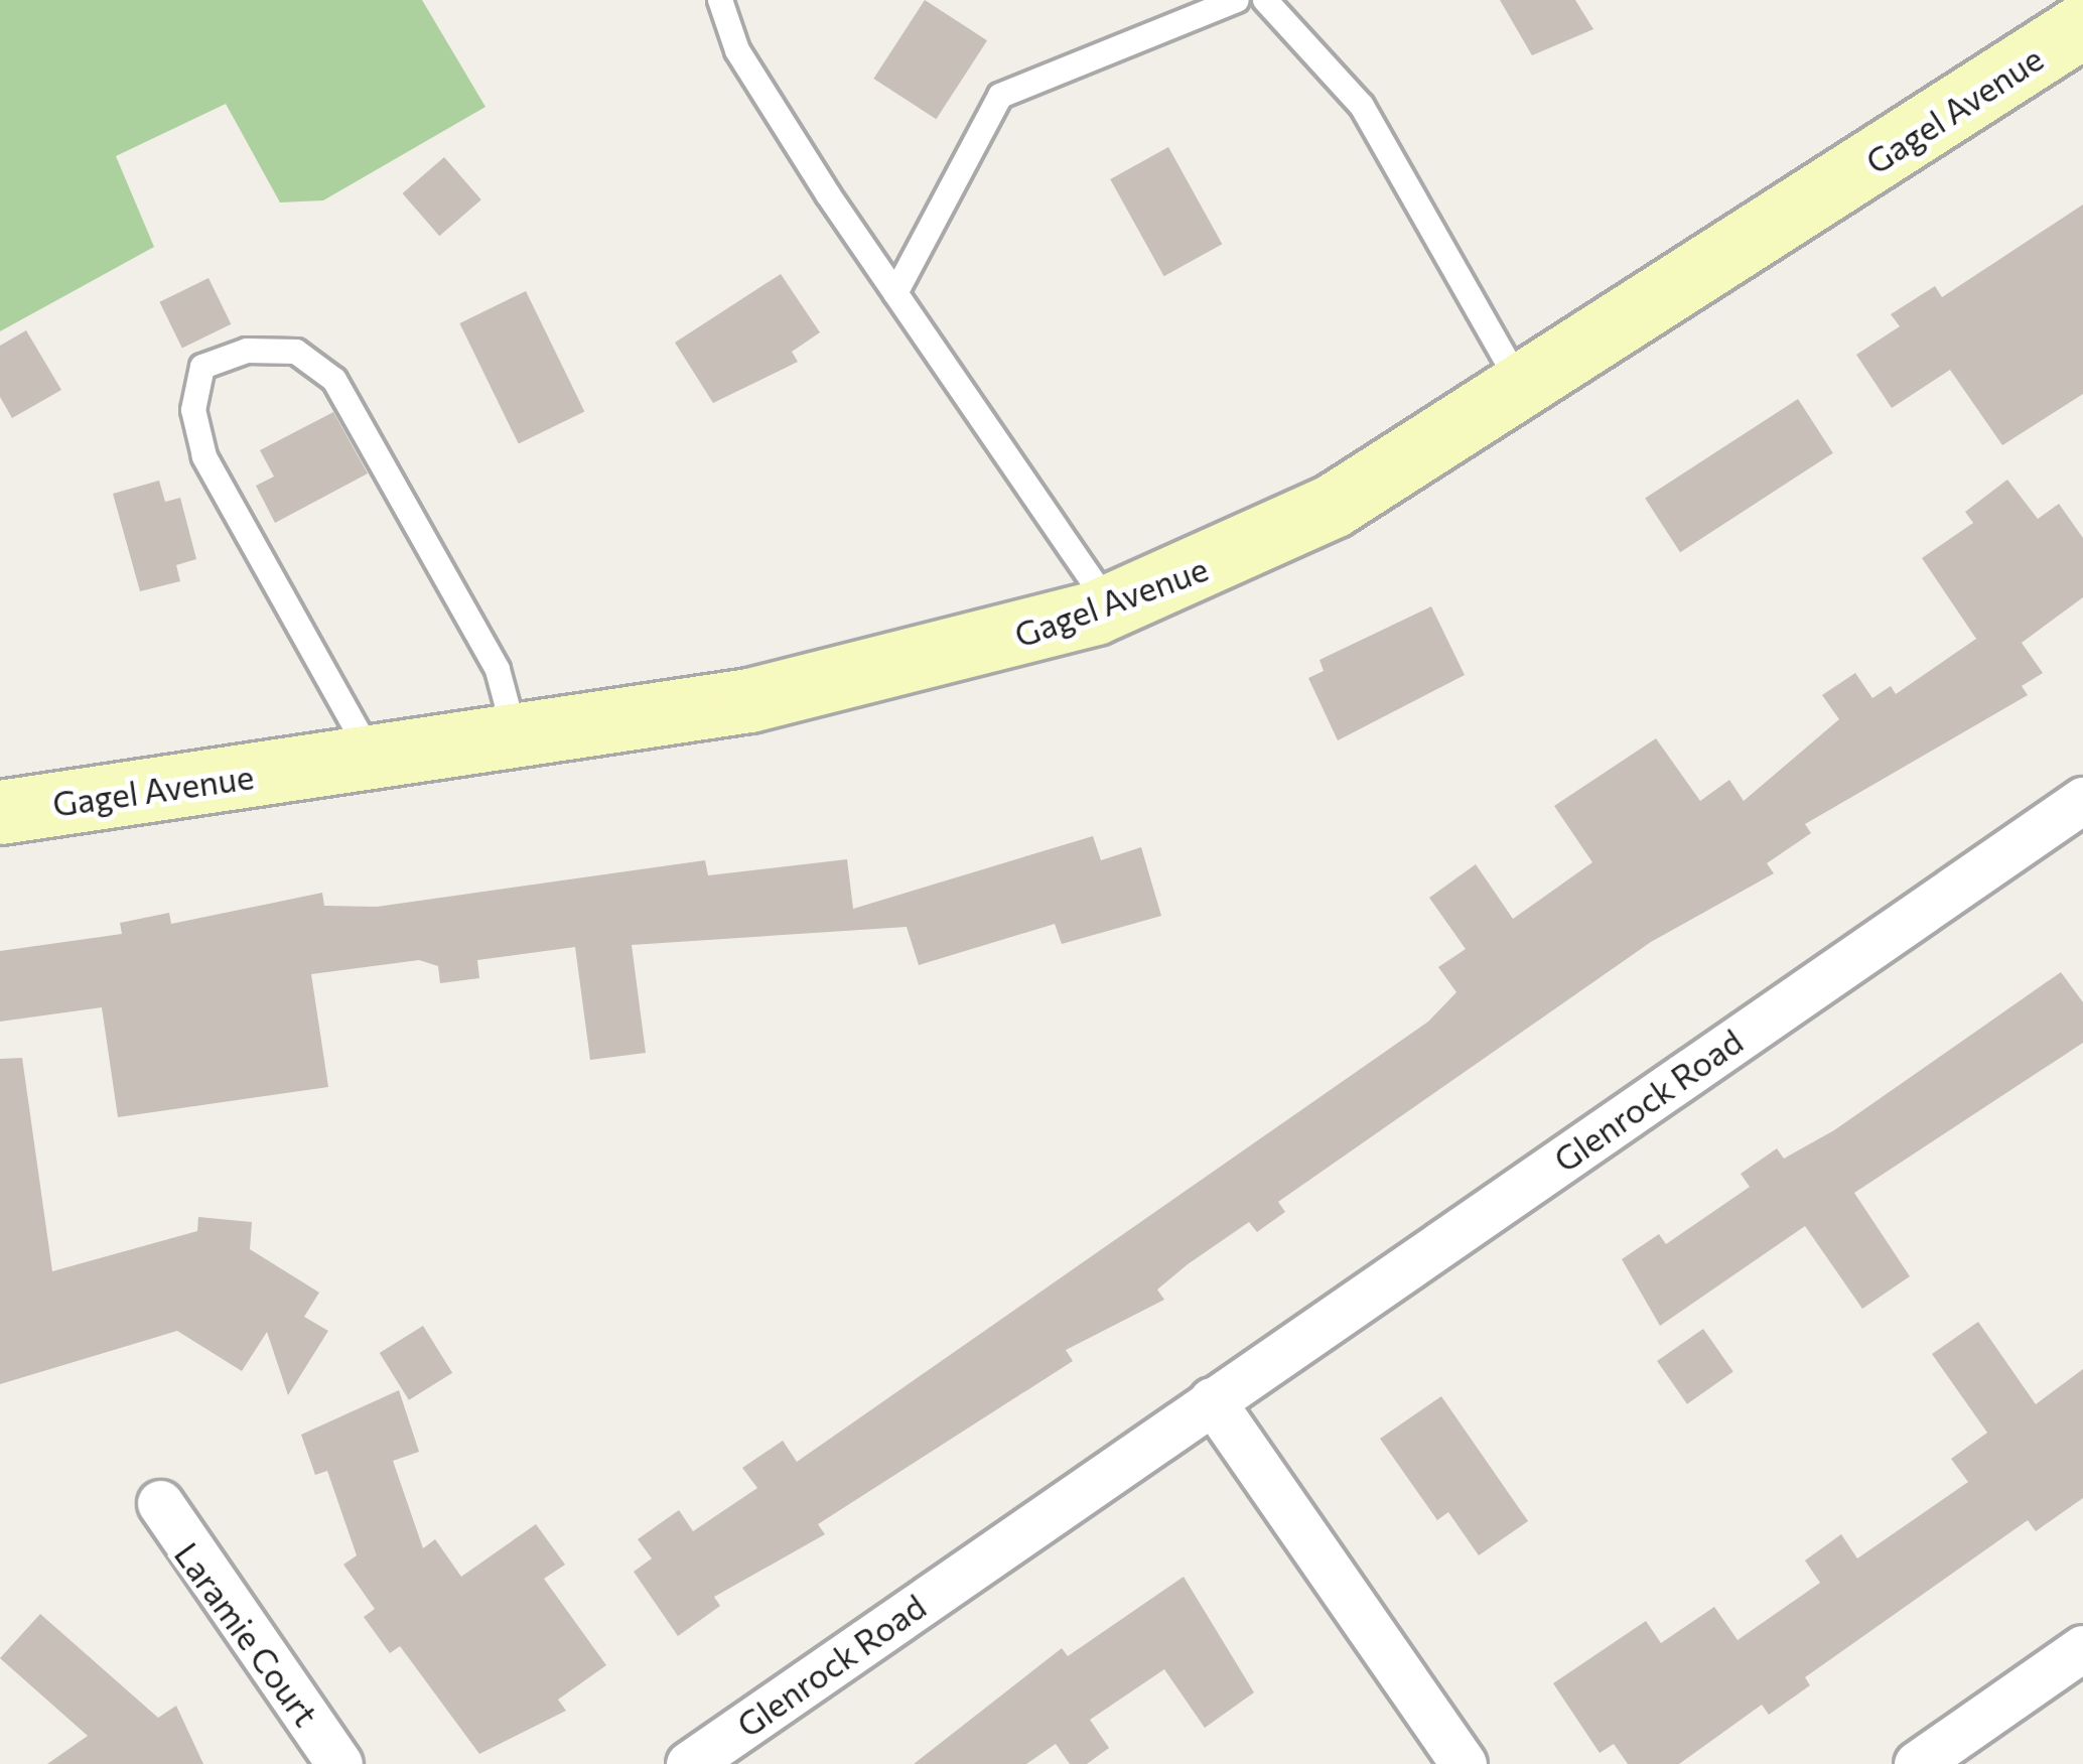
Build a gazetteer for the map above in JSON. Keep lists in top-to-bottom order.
{
  "streets": {
    "street": ["Gagel Avenue", "Glenrock Road", "Laramie Court"]
  }
}
